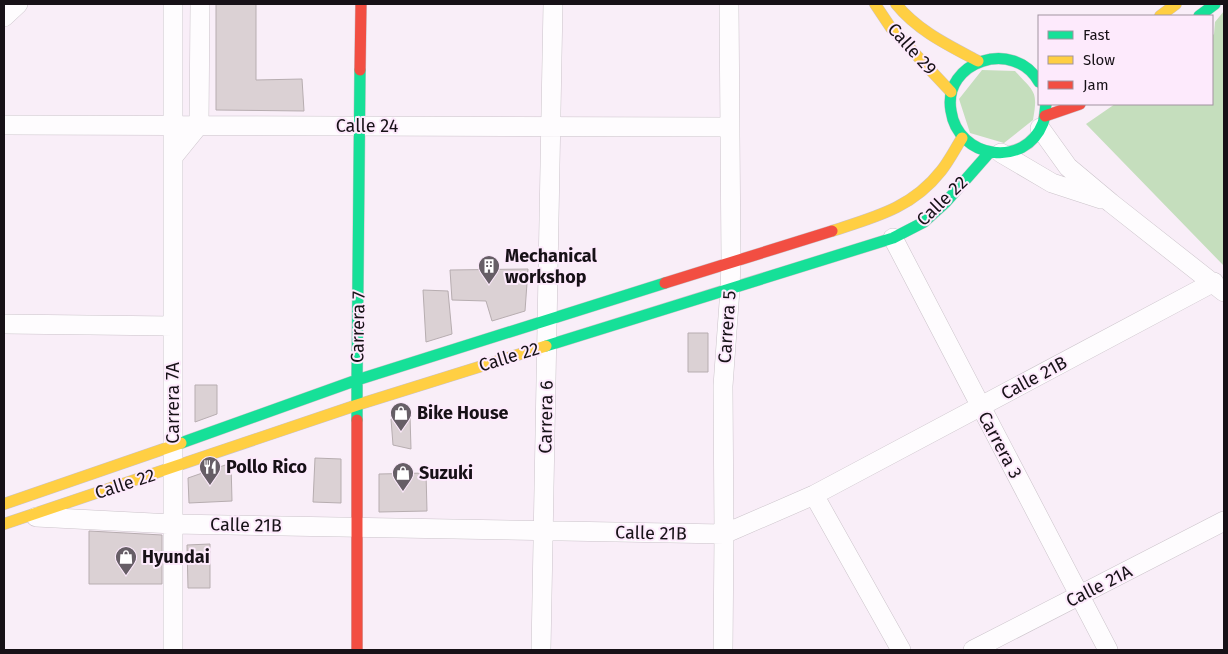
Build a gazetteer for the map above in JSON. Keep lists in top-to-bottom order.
{
  "streets": {
    "main road": ["Calle 29", "Calle 22", "Carrera 7"],
    "street": [
      "Calle 24",
      "Carrera 5",
      "Calle 21B",
      "Carrera 7A",
      "Carrera 6",
      "Carrera 3",
      "Calle 21A"
    ]
  },
  "crossings": [
    ["Calle 24", "Carrera 7"],
    ["Calle 24", "Carrera 5"],
    ["Calle 24", "Carrera 7A"],
    ["Calle 24", "Carrera 6"],
    ["Calle 22", "Carrera 7"],
    ["Calle 22", "Carrera 5"],
    ["Calle 22", "Calle 21B"],
    ["Calle 22", "Carrera 7A"],
    ["Calle 22", "Carrera 6"],
    ["Calle 22", "Carrera 3"],
    ["Carrera 7", "Calle 21B"],
    ["Carrera 5", "Calle 21B"],
    ["Calle 21B", "Carrera 7A"],
    ["Calle 21B", "Carrera 6"],
    ["Calle 21B", "Carrera 3"],
    ["Carrera 3", "Calle 21A"]
  ],
  "places": {
    "building": ["Mechanical workshop"],
    "shop": ["Bike House", "Suzuki", "Hyundai"],
    "restaurant": ["Pollo Rico"]
  },
  "legend": ["Fast", "Slow", "Jam"]
}
